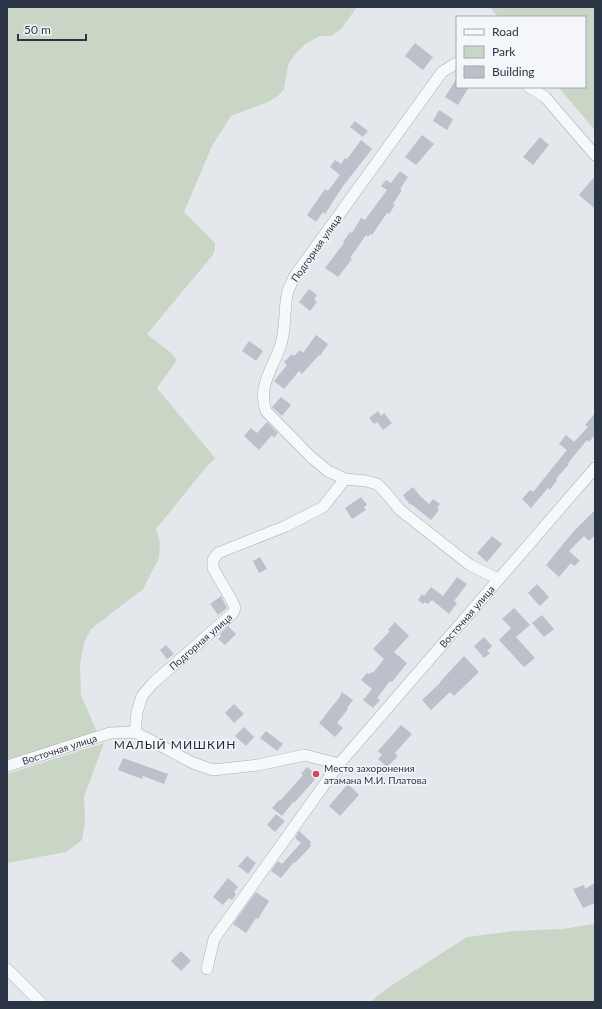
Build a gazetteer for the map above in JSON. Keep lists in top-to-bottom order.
{
  "streets": {
    "street": ["Подгорная улица", "Восточная улица"]
  },
  "crossings": [
    ["Подгорная улица", "Восточная улица"]
  ],
  "districts": ["МАЛЫЙ МИШКИН"],
  "places": ["Место захоронения атамана М.И. Платова"],
  "legend": ["Road", "Park", "Building"],
  "scale_bar": "50 m"
}
